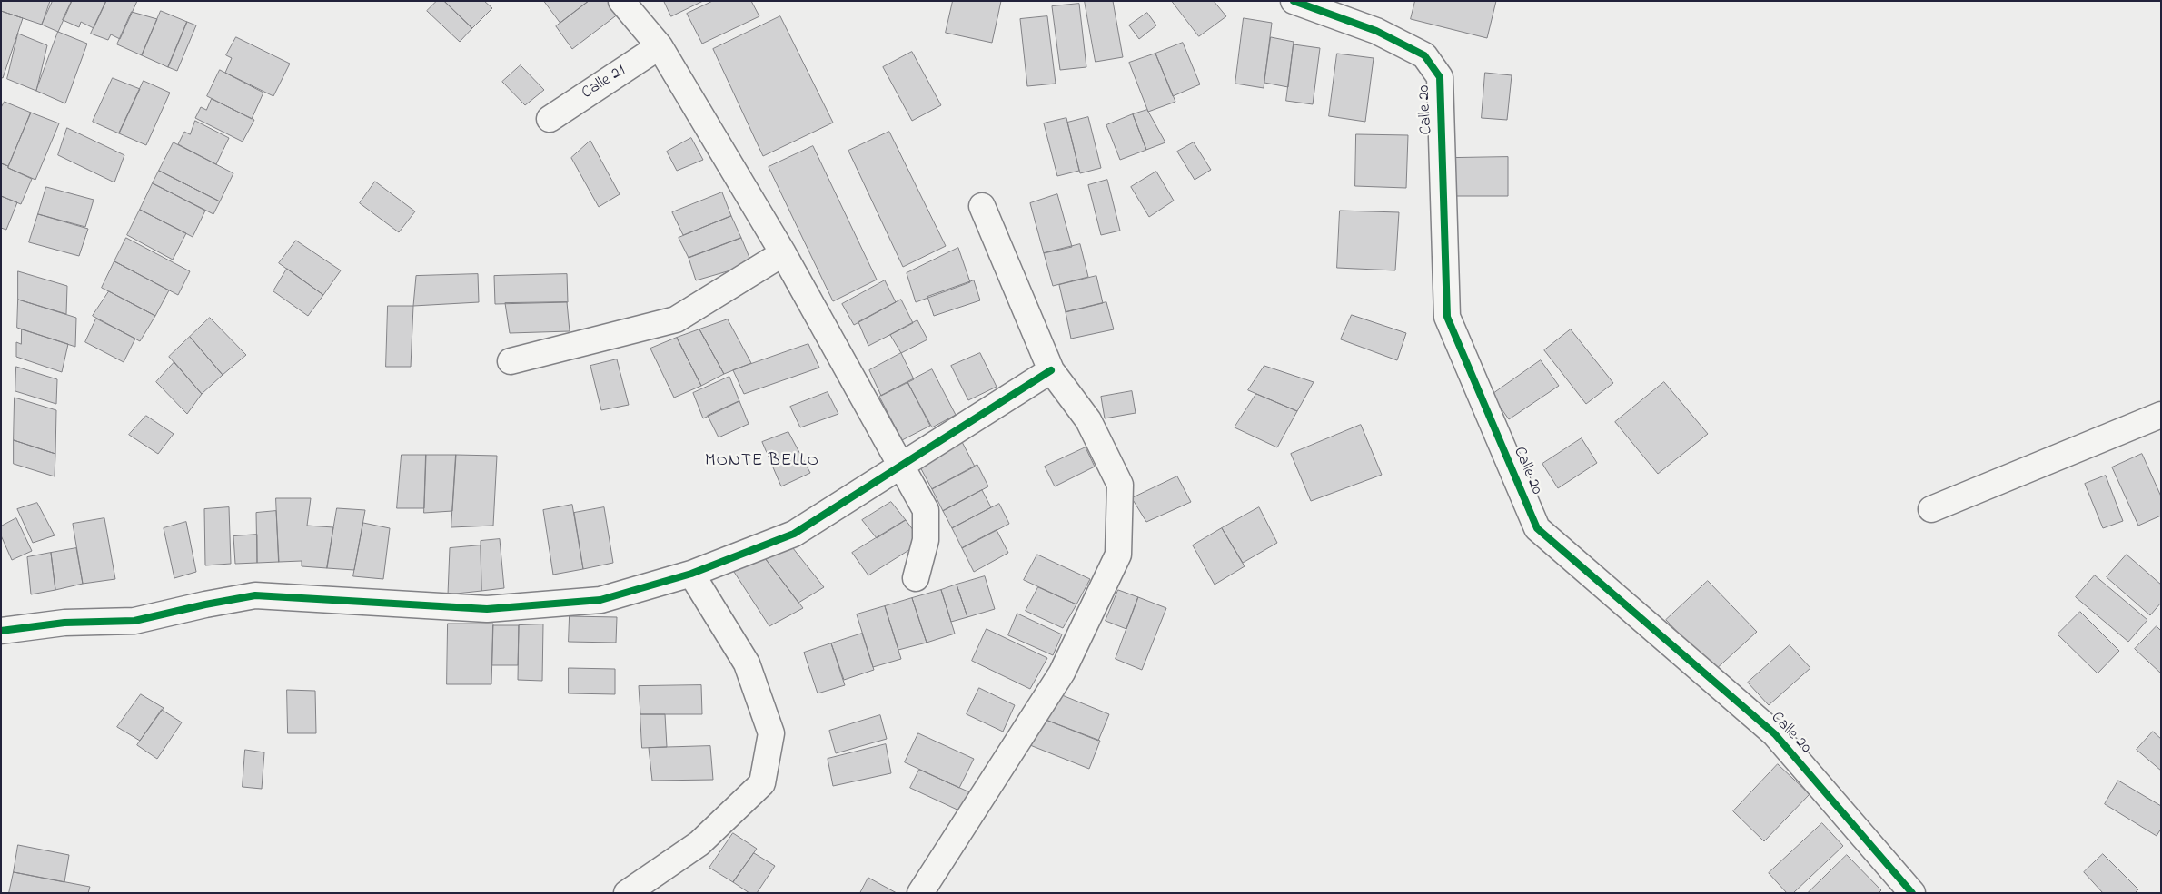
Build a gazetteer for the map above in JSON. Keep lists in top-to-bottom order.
{
  "streets": {
    "street": ["Calle 21", "Calle 20"]
  },
  "districts": ["MONTE BELLO"]
}
